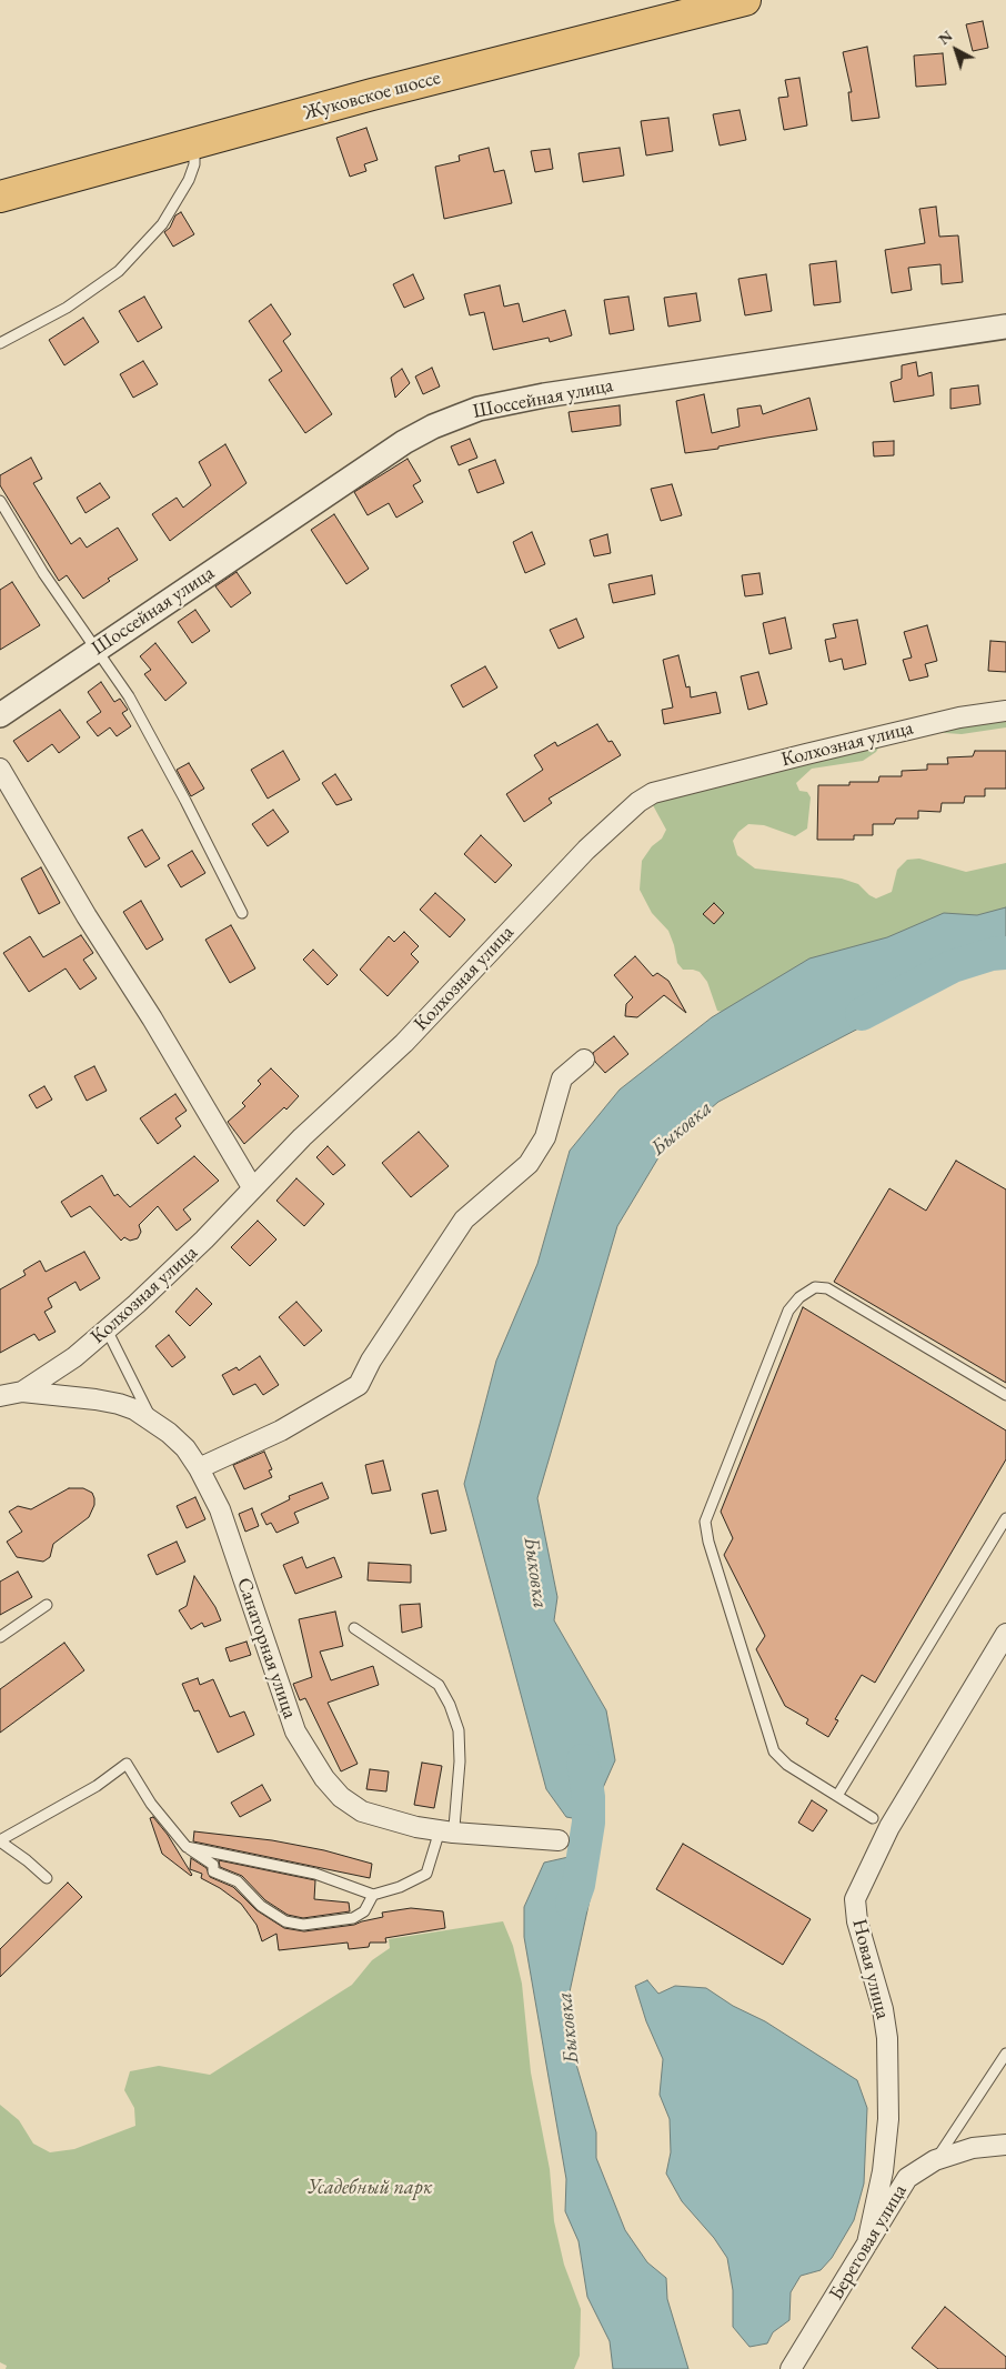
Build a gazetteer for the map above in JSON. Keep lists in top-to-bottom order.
{
  "streets": {
    "main road": ["Жуковское шоссе"],
    "street": [
      "Шоссейная улица",
      "Колхозная улица",
      "Санаторная улица",
      "Новая улица",
      "Береговая улица"
    ]
  },
  "crossings": [
    ["Колхозная улица", "Санаторная улица"],
    ["Новая улица", "Береговая улица"]
  ],
  "water": ["Быковка"],
  "parks": ["Усадебный парк"],
  "north": "top left"
}
